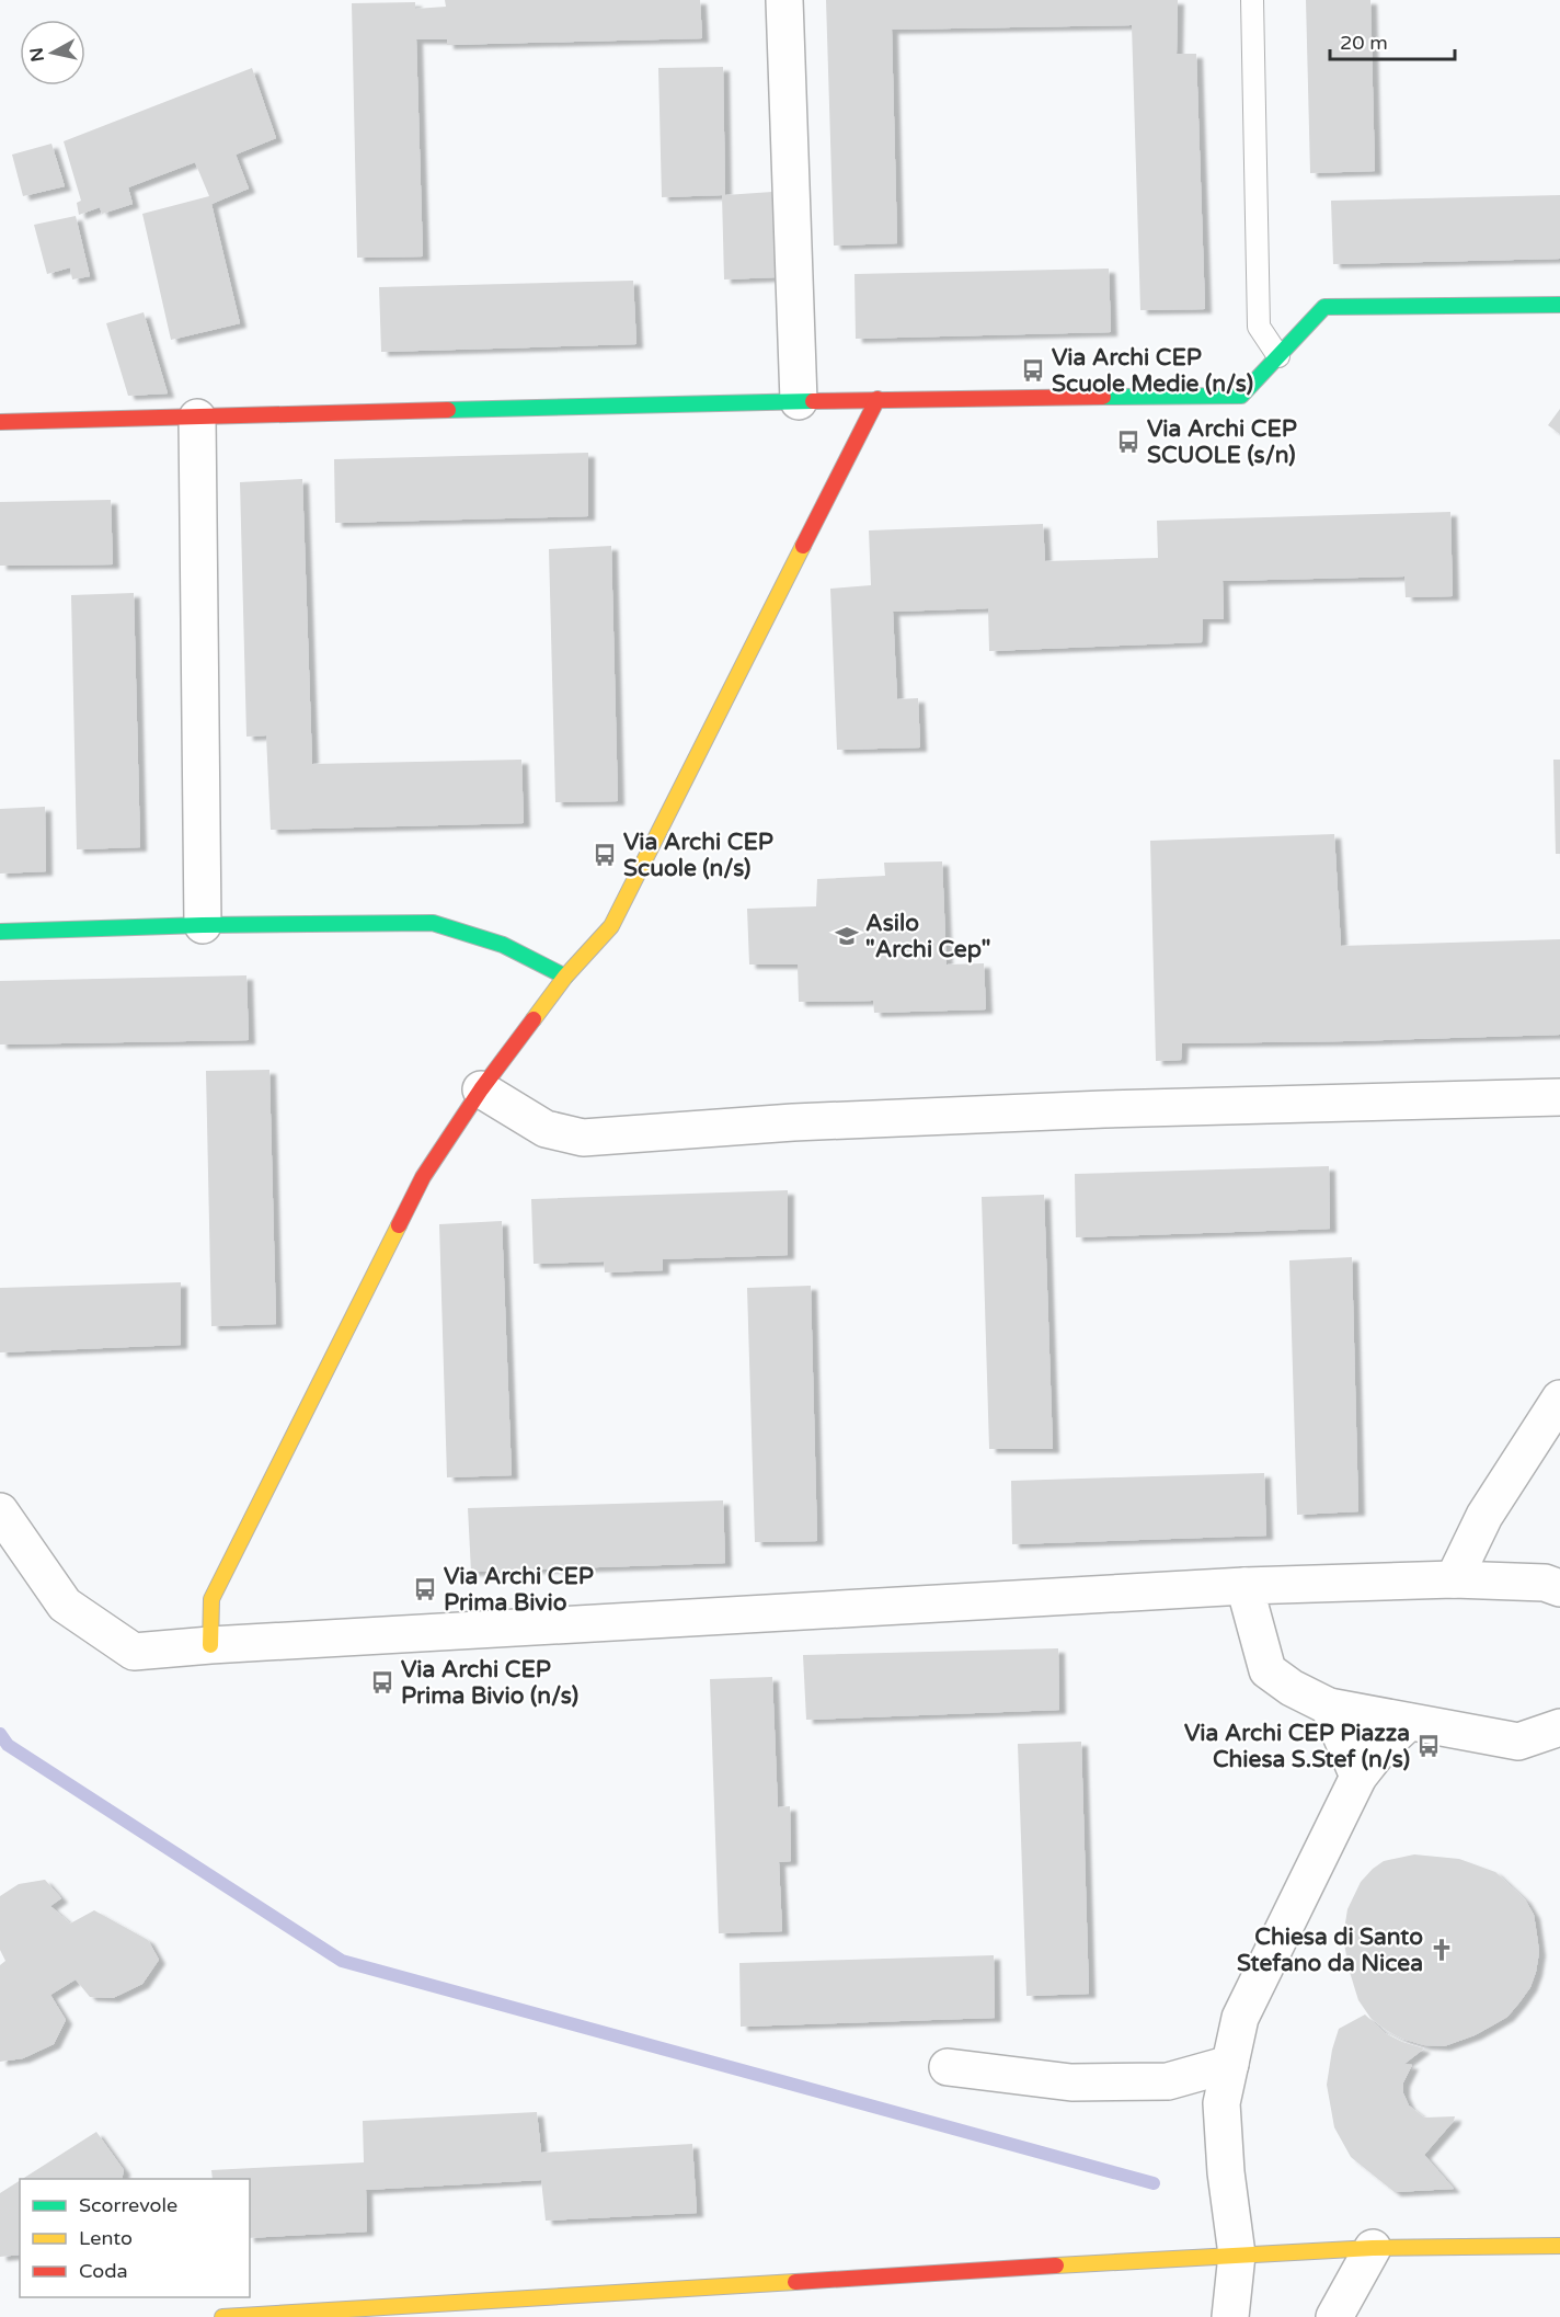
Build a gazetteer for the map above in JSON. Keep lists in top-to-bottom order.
{
  "places": {
    "bus stop": [
      "Via Archi CEP Scuole Medie (n/s)",
      "Via Archi CEP SCUOLE (s/n)",
      "Via Archi CEP Scuole (n/s)",
      "Via Archi CEP Prima Bivio",
      "Via Archi CEP Prima Bivio (n/s)",
      "Via Archi CEP Piazza Chiesa S.Stef (n/s)"
    ],
    "school or university": ["Asilo \"Archi Cep\""],
    "church": ["Chiesa di Santo Stefano da Nicea"]
  },
  "legend": ["Scorrevole", "Lento", "Coda"],
  "scale_bar": "20 m",
  "north": "left"
}
